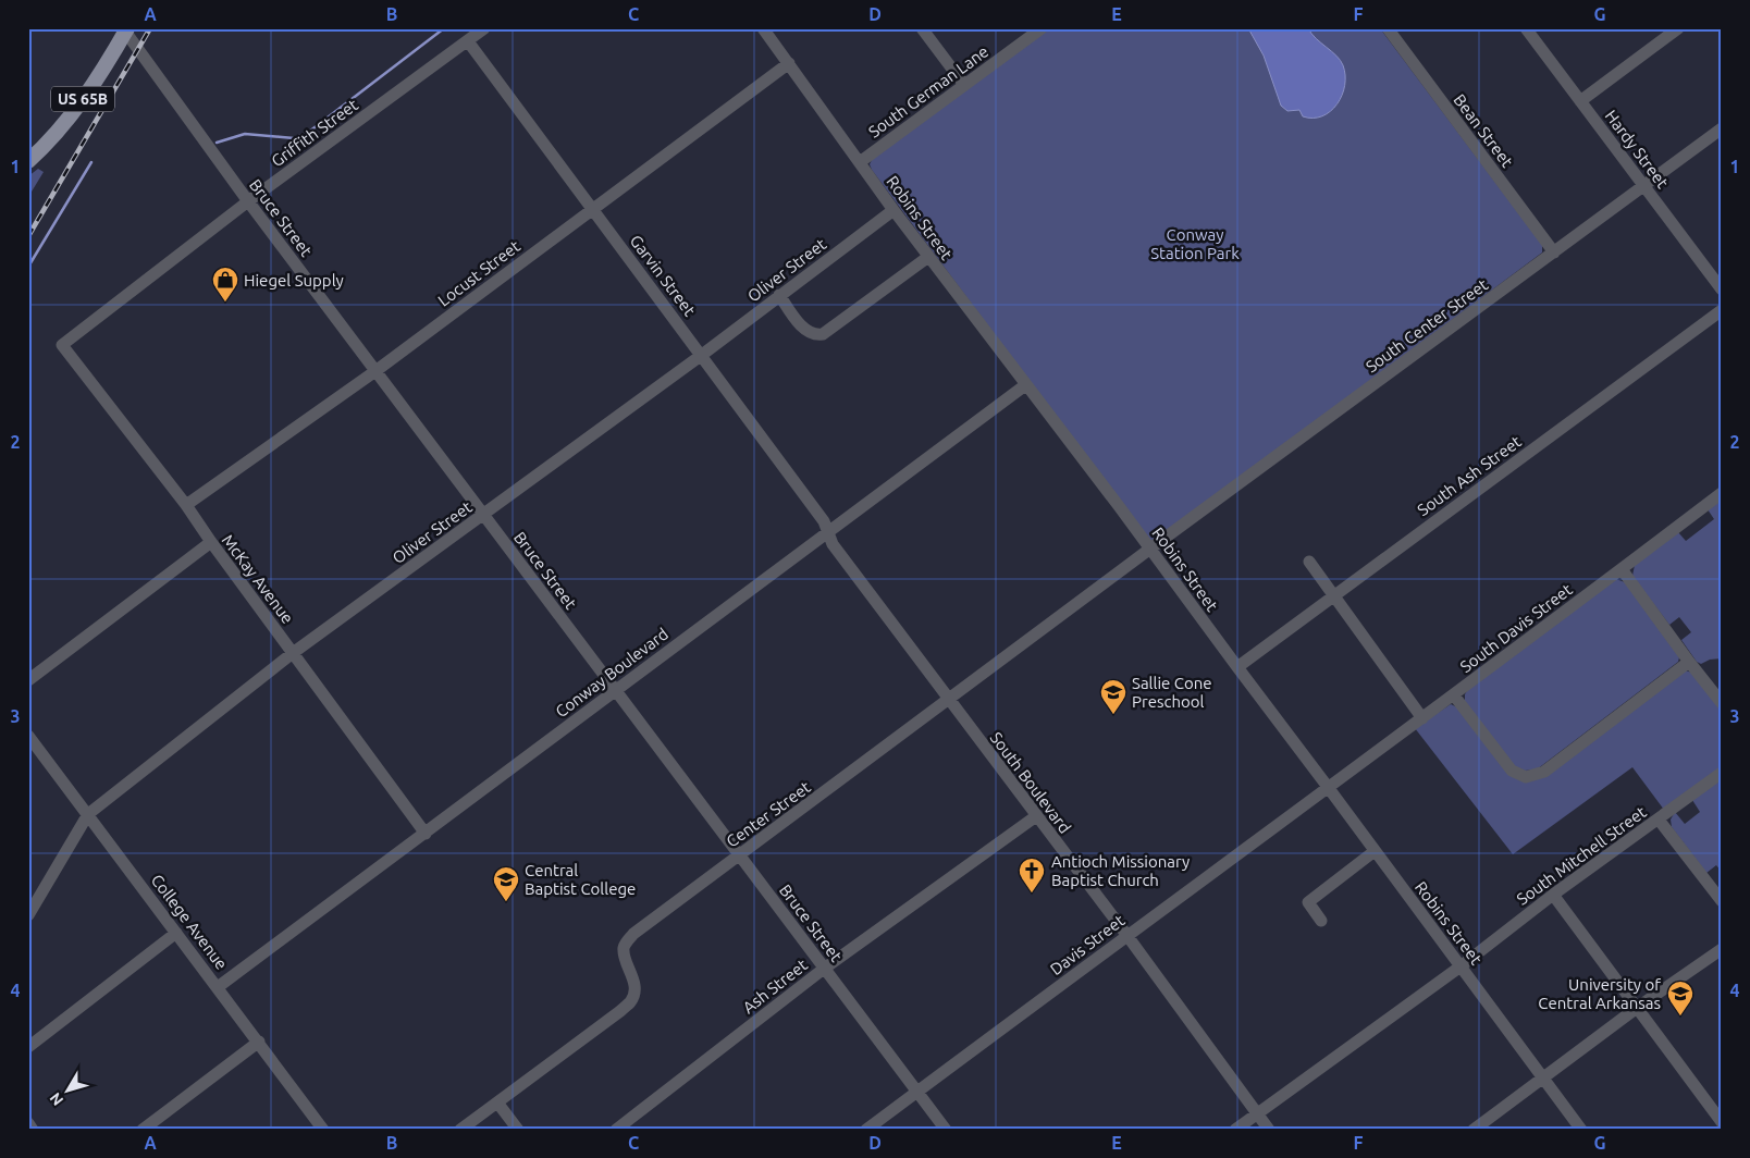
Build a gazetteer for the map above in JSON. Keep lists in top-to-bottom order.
{
  "streets": {
    "main road": ["US 65B"],
    "street": [
      "South German Lane",
      "Bean Street",
      "Griffith Street",
      "Hardy Street",
      "Bruce Street",
      "Robins Street",
      "Oliver Street",
      "Locust Street",
      "Garvin Street",
      "South Center Street",
      "South Ash Street",
      "McKay Avenue",
      "South Davis Street",
      "Conway Boulevard",
      "South Boulevard",
      "Center Street",
      "South Mitchell Street",
      "College Avenue",
      "Davis Street",
      "Ash Street"
    ]
  },
  "crossings": [
    ["South German Lane", "Robins Street"],
    ["US 65B", "Bruce Street"],
    ["Bean Street", "South Center Street"],
    ["Griffith Street", "Bruce Street"],
    ["Griffith Street", "Garvin Street"],
    ["Griffith Street", "McKay Avenue"],
    ["Hardy Street", "South Center Street"],
    ["Bruce Street", "Oliver Street"],
    ["Bruce Street", "Locust Street"],
    ["Bruce Street", "Conway Boulevard"],
    ["Bruce Street", "Center Street"],
    ["Bruce Street", "Davis Street"],
    ["Bruce Street", "Ash Street"],
    ["Robins Street", "Oliver Street"],
    ["Robins Street", "Locust Street"],
    ["Robins Street", "South Center Street"],
    ["Robins Street", "South Ash Street"],
    ["Robins Street", "South Davis Street"],
    ["Robins Street", "Conway Boulevard"],
    ["Robins Street", "Center Street"],
    ["Robins Street", "South Mitchell Street"],
    ["Robins Street", "Davis Street"],
    ["Oliver Street", "Garvin Street"],
    ["Oliver Street", "McKay Avenue"],
    ["Oliver Street", "College Avenue"],
    ["Locust Street", "Garvin Street"],
    ["Locust Street", "McKay Avenue"],
    ["Garvin Street", "Conway Boulevard"],
    ["Garvin Street", "South Boulevard"],
    ["South Center Street", "Center Street"],
    ["McKay Avenue", "Conway Boulevard"],
    ["South Davis Street", "Davis Street"],
    ["Conway Boulevard", "South Boulevard"],
    ["Conway Boulevard", "College Avenue"],
    ["South Boulevard", "Center Street"],
    ["South Boulevard", "South Mitchell Street"],
    ["South Boulevard", "Davis Street"],
    ["South Boulevard", "Ash Street"]
  ],
  "parks": ["Conway Station Park"],
  "places": {
    "shop": ["Hiegel Supply"],
    "school or university": ["Sallie Cone Preschool", "Central Baptist College", "University of Central Arkansas"],
    "church": ["Antioch Missionary Baptist Church"]
  },
  "north": "bottom left",
  "grid": {
    "columns": [
      "A",
      "B",
      "C",
      "D",
      "E",
      "F",
      "G"
    ],
    "rows": [
      "1",
      "2",
      "3",
      "4"
    ]
  }
}
